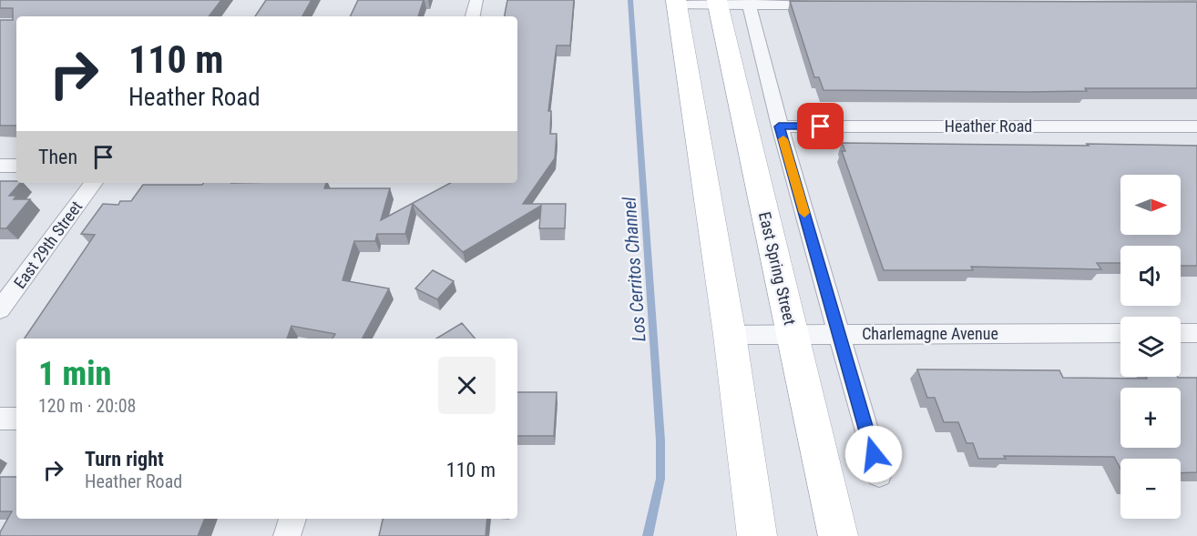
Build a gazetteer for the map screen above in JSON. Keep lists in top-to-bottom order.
{
  "streets": {
    "main road": ["East Spring Street"],
    "street": ["Heather Road", "East 29th Street", "Charlemagne Avenue"]
  },
  "crossings": [
    ["East Spring Street", "Charlemagne Avenue"]
  ],
  "water": ["Los Cerritos Channel"],
  "north": "right",
  "page": {
    "turn": ["110 m", "Heather Road"],
    "then": "Then",
    "map_buttons": ["+", "−"],
    "heading": ["1 min", "120 m · 20:08"],
    "list": [
      {
        "name": "Turn right",
        "note": "Heather Road",
        "value": "110 m"
      }
    ]
  }
}
